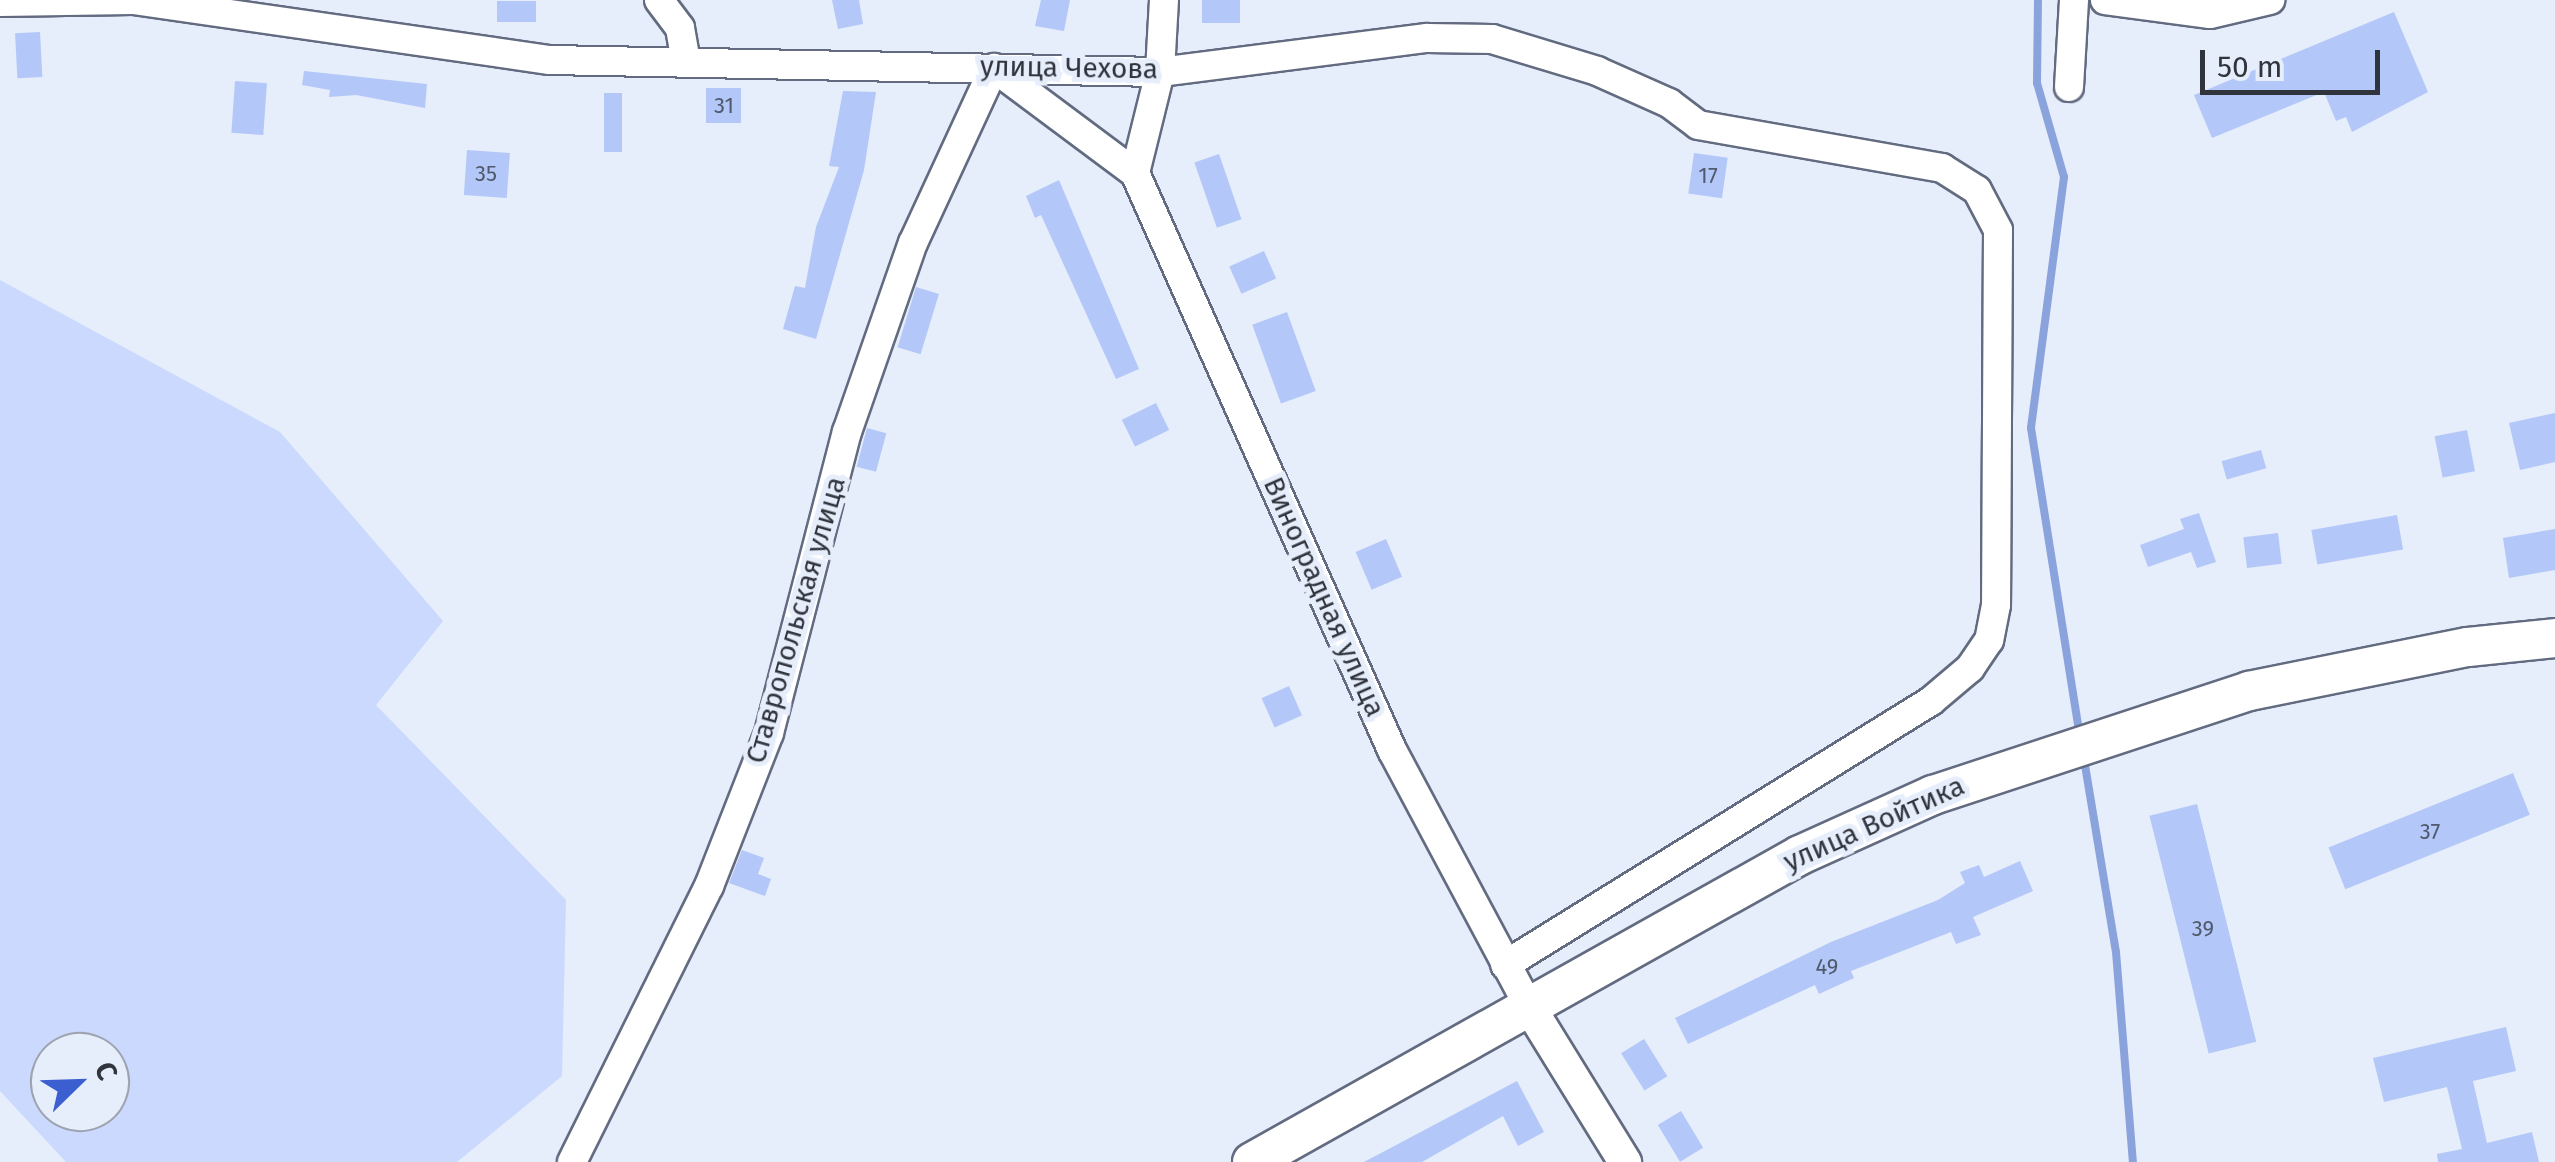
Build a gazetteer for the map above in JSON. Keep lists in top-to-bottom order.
{
  "streets": {
    "main road": ["улица Войтика"],
    "street": ["улица Чехова", "Виноградная улица", "Ставропольская улица"]
  },
  "crossings": [
    ["улица Чехова", "Виноградная улица"],
    ["улица Чехова", "Ставропольская улица"],
    ["Виноградная улица", "улица Войтика"]
  ],
  "house_numbers": [
    "31",
    "35",
    "17",
    "37",
    "39",
    "49"
  ],
  "scale_bar": "50 m",
  "north": "top right"
}
